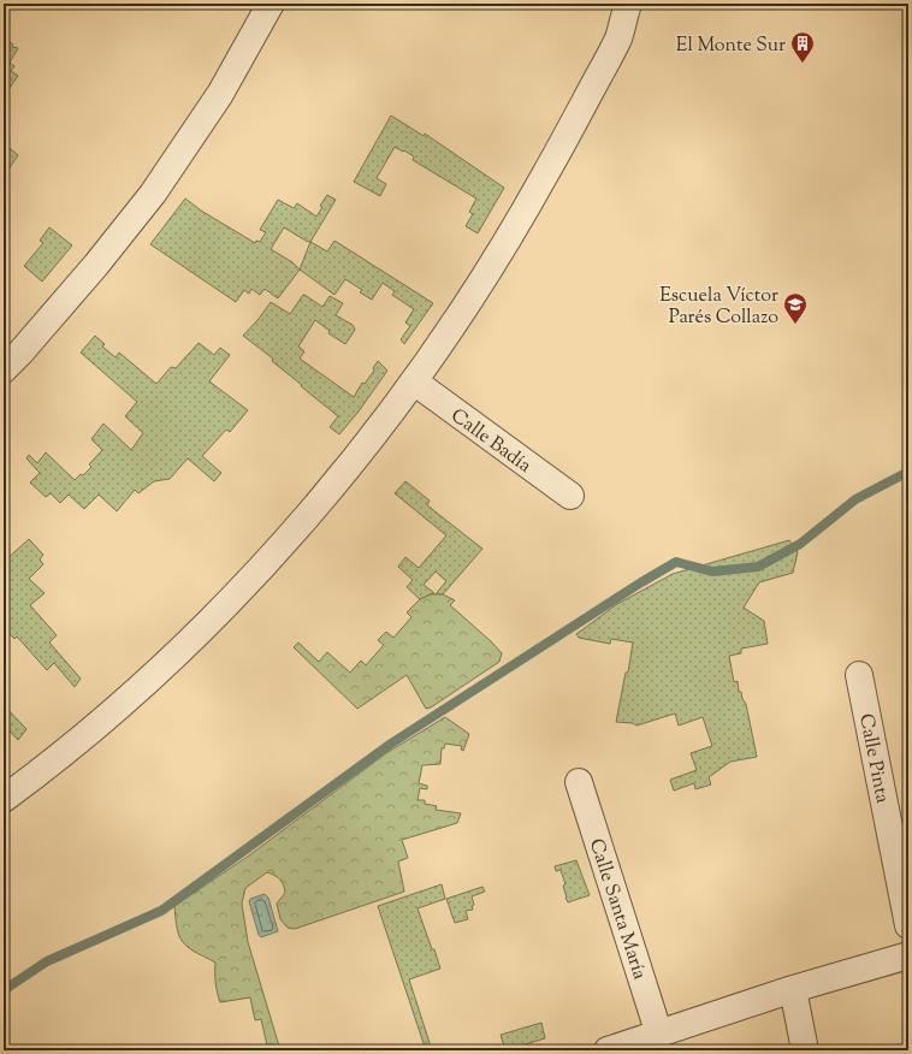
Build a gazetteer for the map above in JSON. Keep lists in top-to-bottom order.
{
  "streets": {
    "street": ["Calle Badía", "Calle Pinta", "Calle Santa María"]
  },
  "places": {
    "building": ["El Monte Sur"],
    "school or university": ["Escuela Víctor Parés Collazo"]
  }
}
